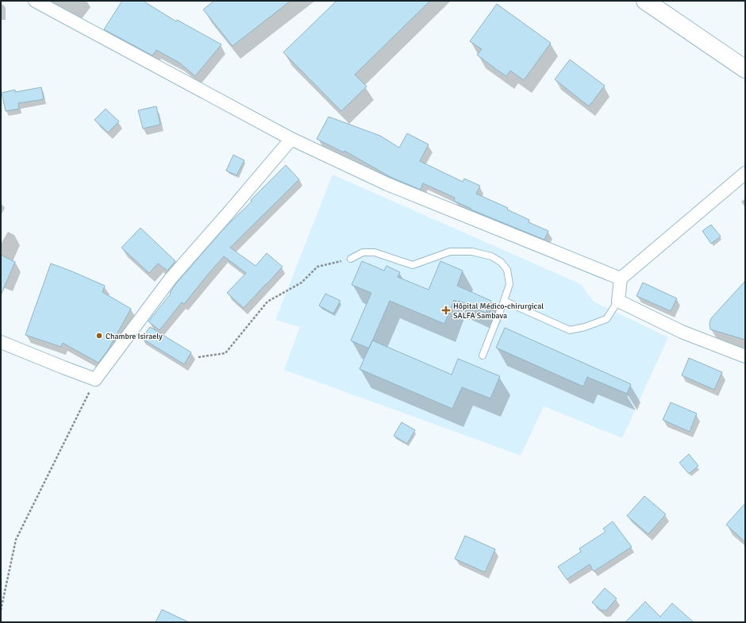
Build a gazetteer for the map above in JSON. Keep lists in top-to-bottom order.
{
  "places": {
    "health": ["Hôpital Médico-chirurgical SALFA Sambava"],
    "other": ["Chambre Isiraely"]
  }
}
